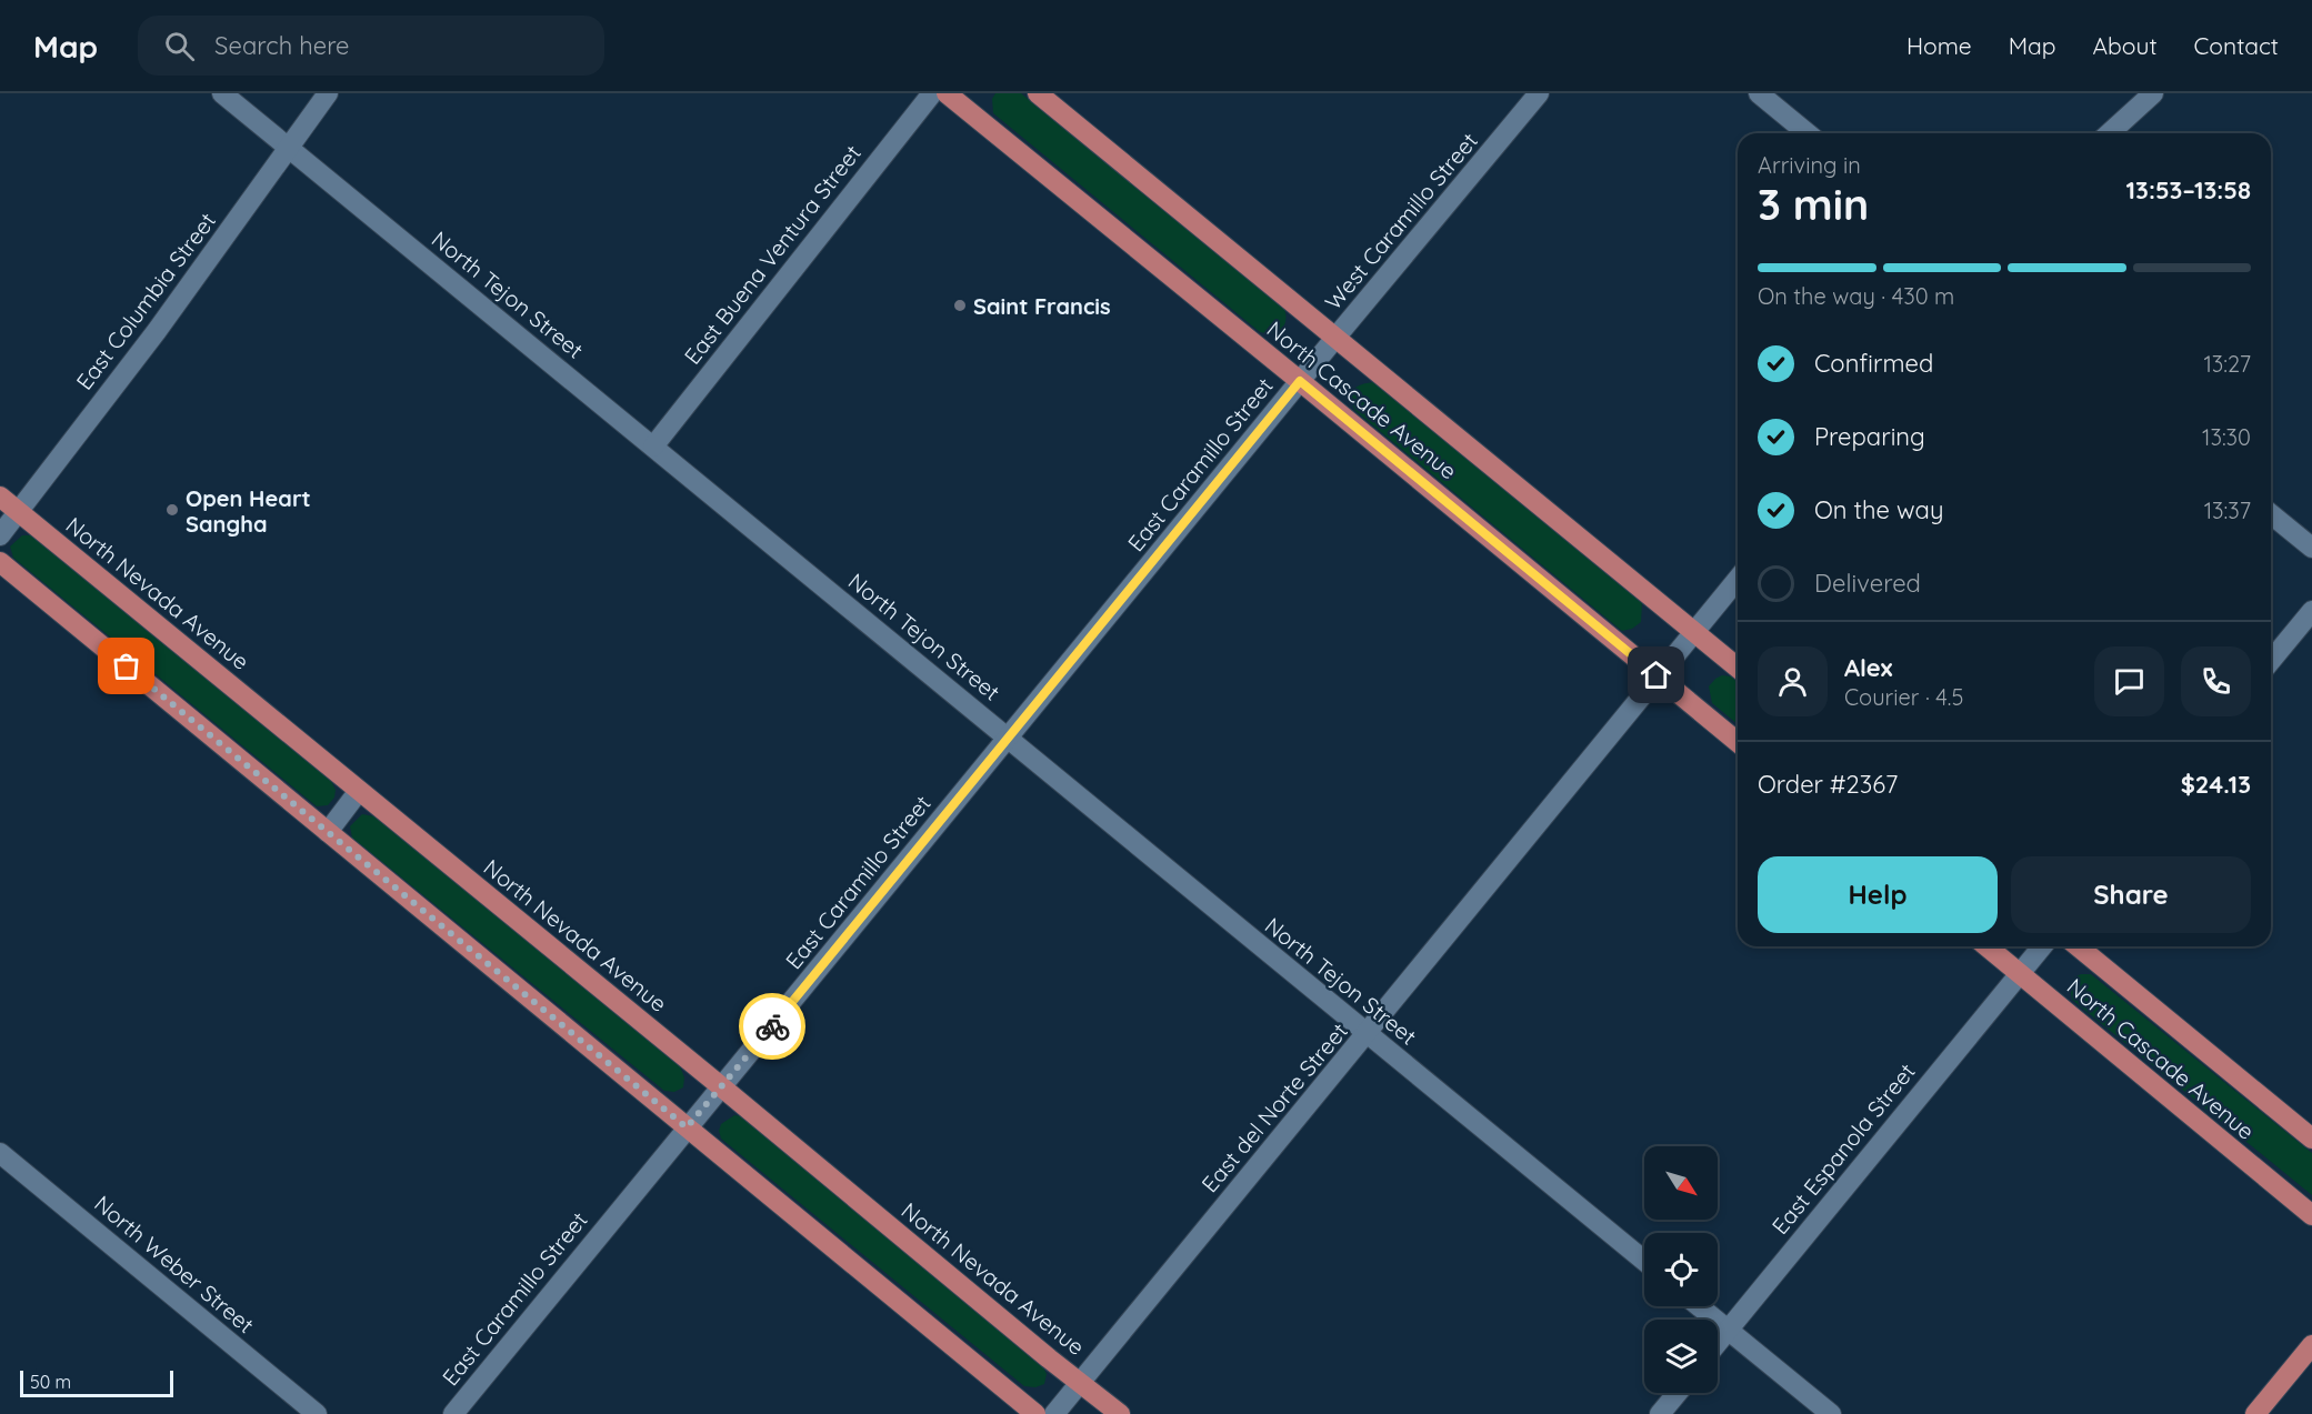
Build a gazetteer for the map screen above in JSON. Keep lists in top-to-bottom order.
{
  "streets": {
    "main road": ["North Cascade Avenue", "North Nevada Avenue"],
    "street": [
      "West Caramillo Street",
      "East Buena Ventura Street",
      "North Tejon Street",
      "East Columbia Street",
      "East Caramillo Street",
      "East del Norte Street",
      "East Espanola Street",
      "North Weber Street"
    ]
  },
  "crossings": [
    ["West Caramillo Street", "North Cascade Avenue"],
    ["West Caramillo Street", "East Caramillo Street"],
    ["East Buena Ventura Street", "North Tejon Street"],
    ["North Tejon Street", "East Columbia Street"],
    ["North Tejon Street", "East Caramillo Street"],
    ["North Tejon Street", "East del Norte Street"],
    ["East Columbia Street", "North Nevada Avenue"],
    ["North Cascade Avenue", "East Caramillo Street"],
    ["North Cascade Avenue", "East del Norte Street"],
    ["North Cascade Avenue", "East Espanola Street"],
    ["East Caramillo Street", "North Nevada Avenue"],
    ["North Nevada Avenue", "East del Norte Street"]
  ],
  "places": ["Saint Francis", "Open Heart Sangha"],
  "scale_bar": "50 m",
  "north": "bottom right",
  "page": {
    "header": "Map",
    "search": "Search here",
    "nav": [
      "Home",
      "Map",
      "About",
      "Contact"
    ],
    "heading": ["3 min", "Arriving in", "13:53–13:58"],
    "panel": [
      "Alex",
      "Courier · 4.5",
      "Order #2367",
      "$24.13"
    ],
    "bar": "On the way · 430 m",
    "list": [
      ["Confirmed", "13:27"],
      ["Preparing", "13:30"],
      ["On the way", "13:37"],
      "Delivered"
    ],
    "buttons": ["Help", "Share"],
    "scale": "50 m"
  }
}
